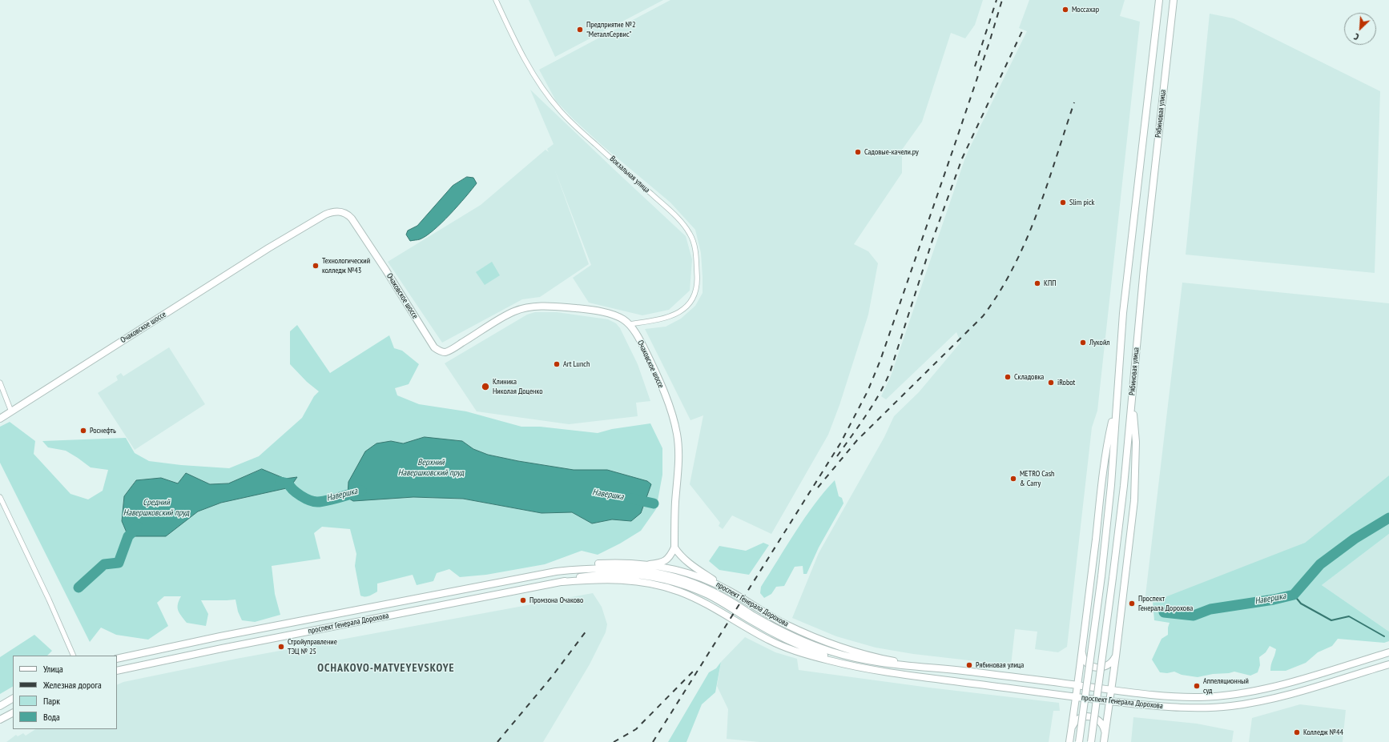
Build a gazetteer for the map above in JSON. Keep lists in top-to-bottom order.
{
  "streets": {
    "main road": ["Рябиновая улица", "Очаковское шоссе", "проспект Генерала Дорохова"],
    "street": ["Вокзальная улица"]
  },
  "crossings": [
    ["Вокзальная улица", "Очаковское шоссе"]
  ],
  "districts": ["OCHAKOVO-MATVEYEVSKOYE"],
  "water": ["Верхний Навершковский пруд", "Навершка", "Средний Навершковский пруд"],
  "places": [
    "Моссахар",
    "Предприятие №2 \"МеталлСервис\"",
    "Садовые-качели.ру",
    "Slim pick",
    "Технологический колледж №43",
    "КПП",
    "Лукойл",
    "Art Lunch",
    "Складовка",
    "iRobot",
    "Клиника Николая Доценко",
    "Роснефть",
    "METRO Cash & Carry",
    "Промзона Очаково",
    "Проспект Генерала Дорохова",
    "Стройуправление ТЭЦ № 25",
    "Рябиновая улица",
    "Аппеляционный суд",
    "Колледж №44"
  ],
  "legend": [
    "Улица",
    "Железная дорога",
    "Парк",
    "Вода"
  ],
  "north": "bottom left"
}
